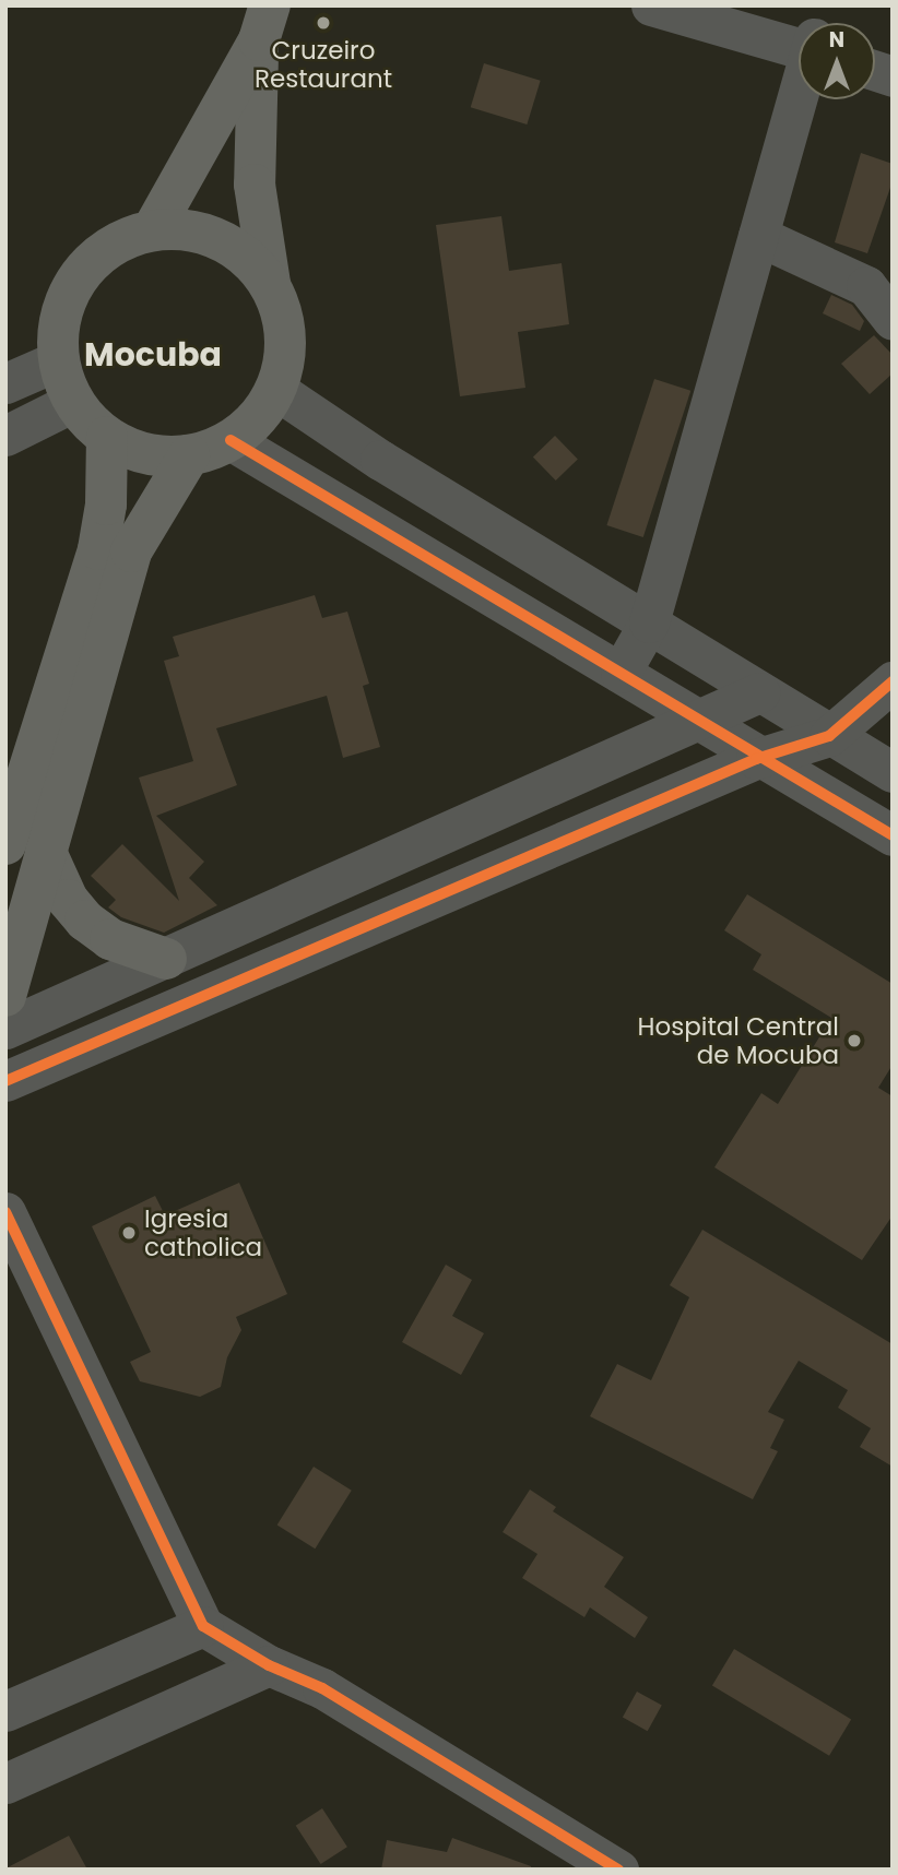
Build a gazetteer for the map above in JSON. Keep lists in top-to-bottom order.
{
  "districts": ["Mocuba"],
  "places": ["Cruzeiro Restaurant", "Hospital Central de Mocuba", "Igresia catholica"],
  "north": "top"
}
